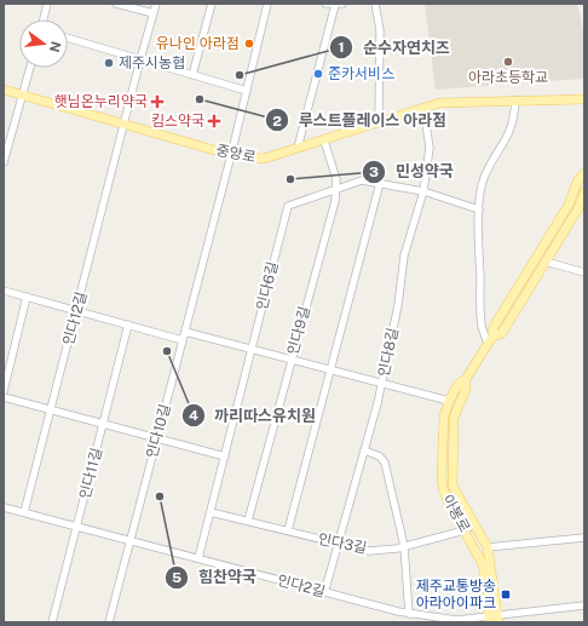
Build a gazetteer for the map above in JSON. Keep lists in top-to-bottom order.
{
  "streets": {
    "main road": ["중앙로", "아봉로"],
    "street": [
      "인다6길",
      "인다12길",
      "인다9길",
      "인다8길",
      "인다10길",
      "인다11길",
      "인다3길",
      "인다2길"
    ]
  },
  "crossings": [
    ["중앙로", "인다12길"],
    ["중앙로", "인다9길"],
    ["중앙로", "인다8길"],
    ["중앙로", "인다10길"],
    ["인다6길", "인다9길"],
    ["인다6길", "인다8길"],
    ["인다6길", "인다3길"],
    ["인다6길", "인다2길"],
    ["인다12길", "인다2길"],
    ["인다9길", "인다3길"],
    ["인다8길", "인다3길"],
    ["인다8길", "인다2길"],
    ["인다10길", "인다2길"],
    ["인다11길", "인다2길"],
    ["아봉로", "인다3길"],
    ["아봉로", "인다2길"]
  ],
  "places": {
    "other": [
      "유나인 아라점",
      "아라초등학교",
      "제주시농협",
      "준카서비스",
      "순수자연치즈",
      "루스트플레이스 아라점",
      "민성약국",
      "까리따스유치원",
      "힘찬약국"
    ],
    "health": ["햇님온누리약국", "킴스약국"],
    "transit": ["제주교통방송 아라아이파크"]
  },
  "north": "right"
}
